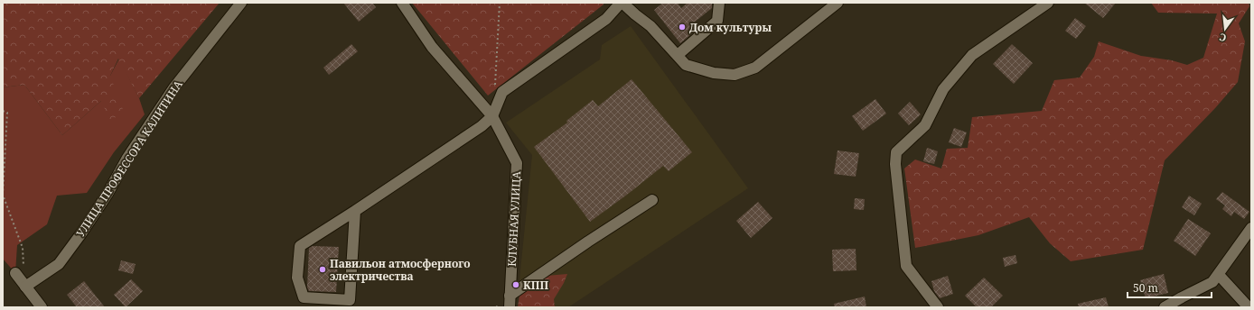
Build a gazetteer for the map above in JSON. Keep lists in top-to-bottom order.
{
  "streets": {
    "street": ["УЛИЦА ПРОФЕССОРА КАЛИТИНА", "КЛУБНАЯ УЛИЦА"]
  },
  "places": ["Дом культуры", "Павильон атмосферного электричества", "КПП"],
  "scale_bar": "50 m",
  "north": "bottom"
}
